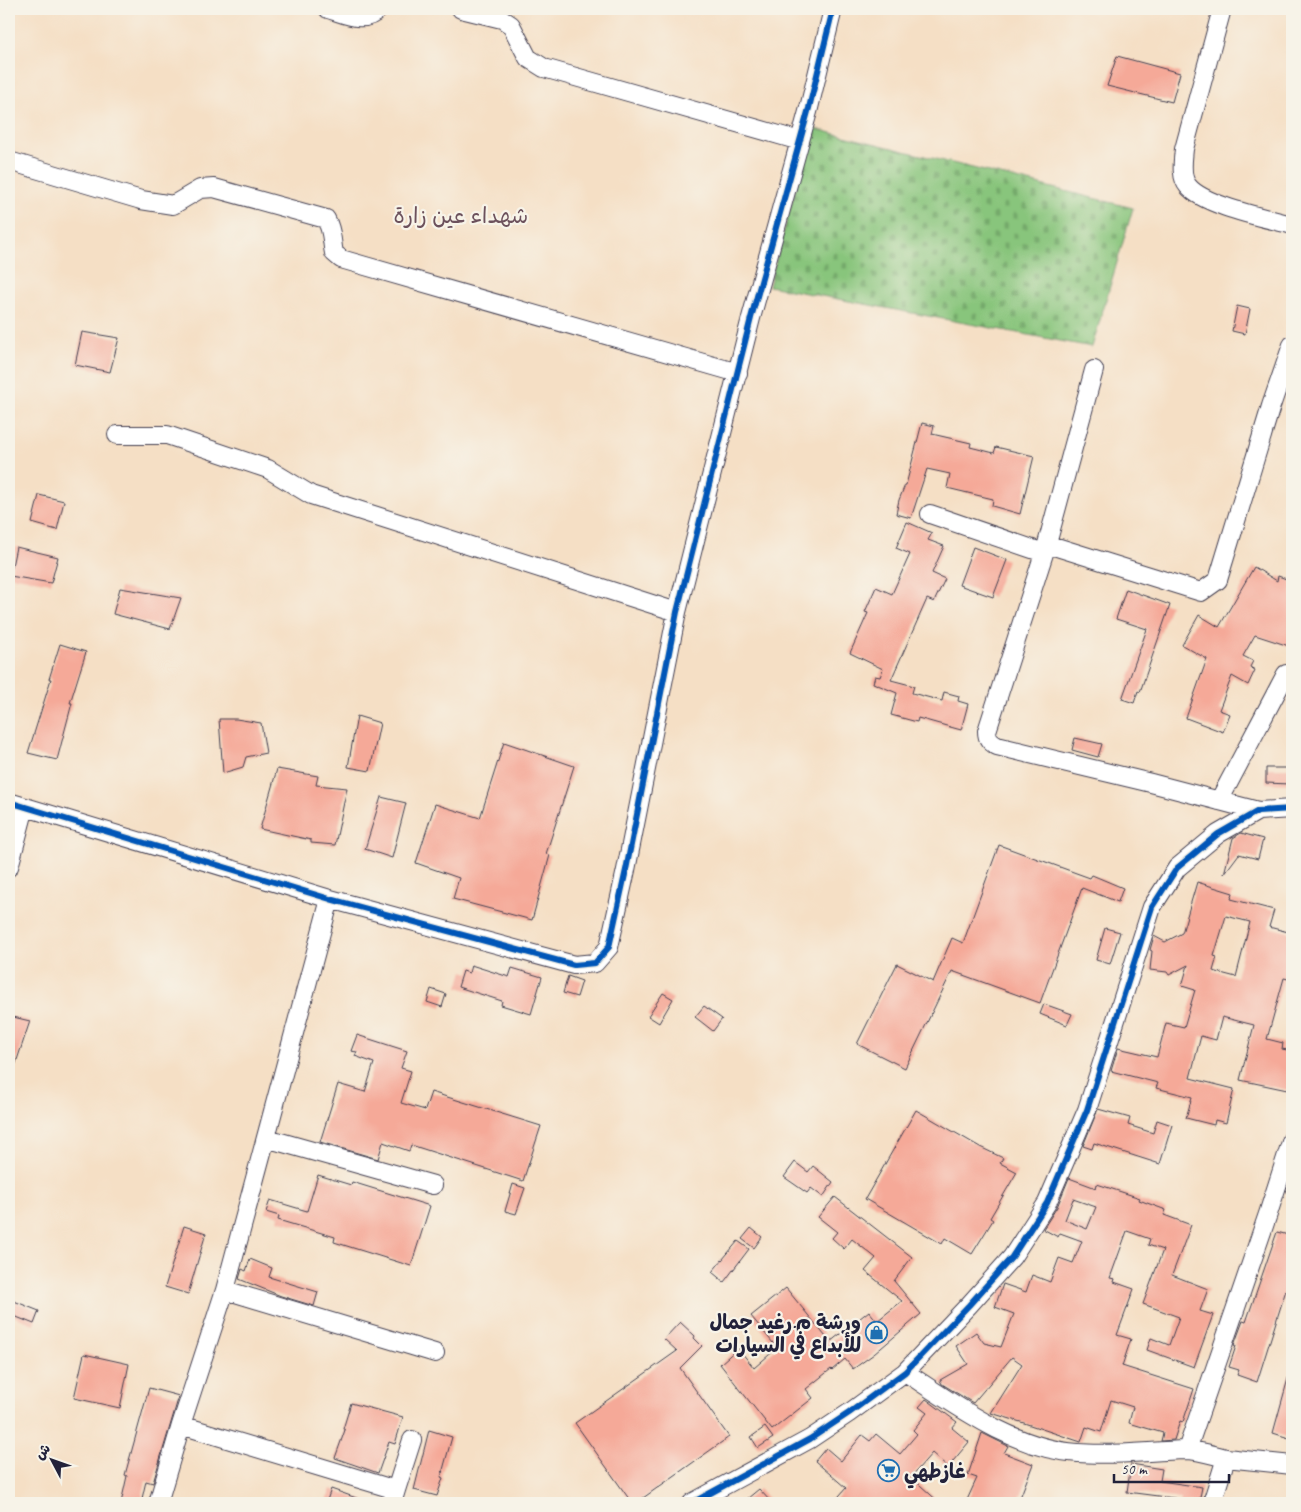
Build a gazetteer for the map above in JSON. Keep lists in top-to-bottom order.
{
  "districts": ["شهداء عين زارة"],
  "places": {
    "shop": ["ورشة م.رغيد جمال للأبداع في السيارات"],
    "supermarket": ["غازطهي"]
  },
  "scale_bar": "50 m",
  "north": "top left"
}
